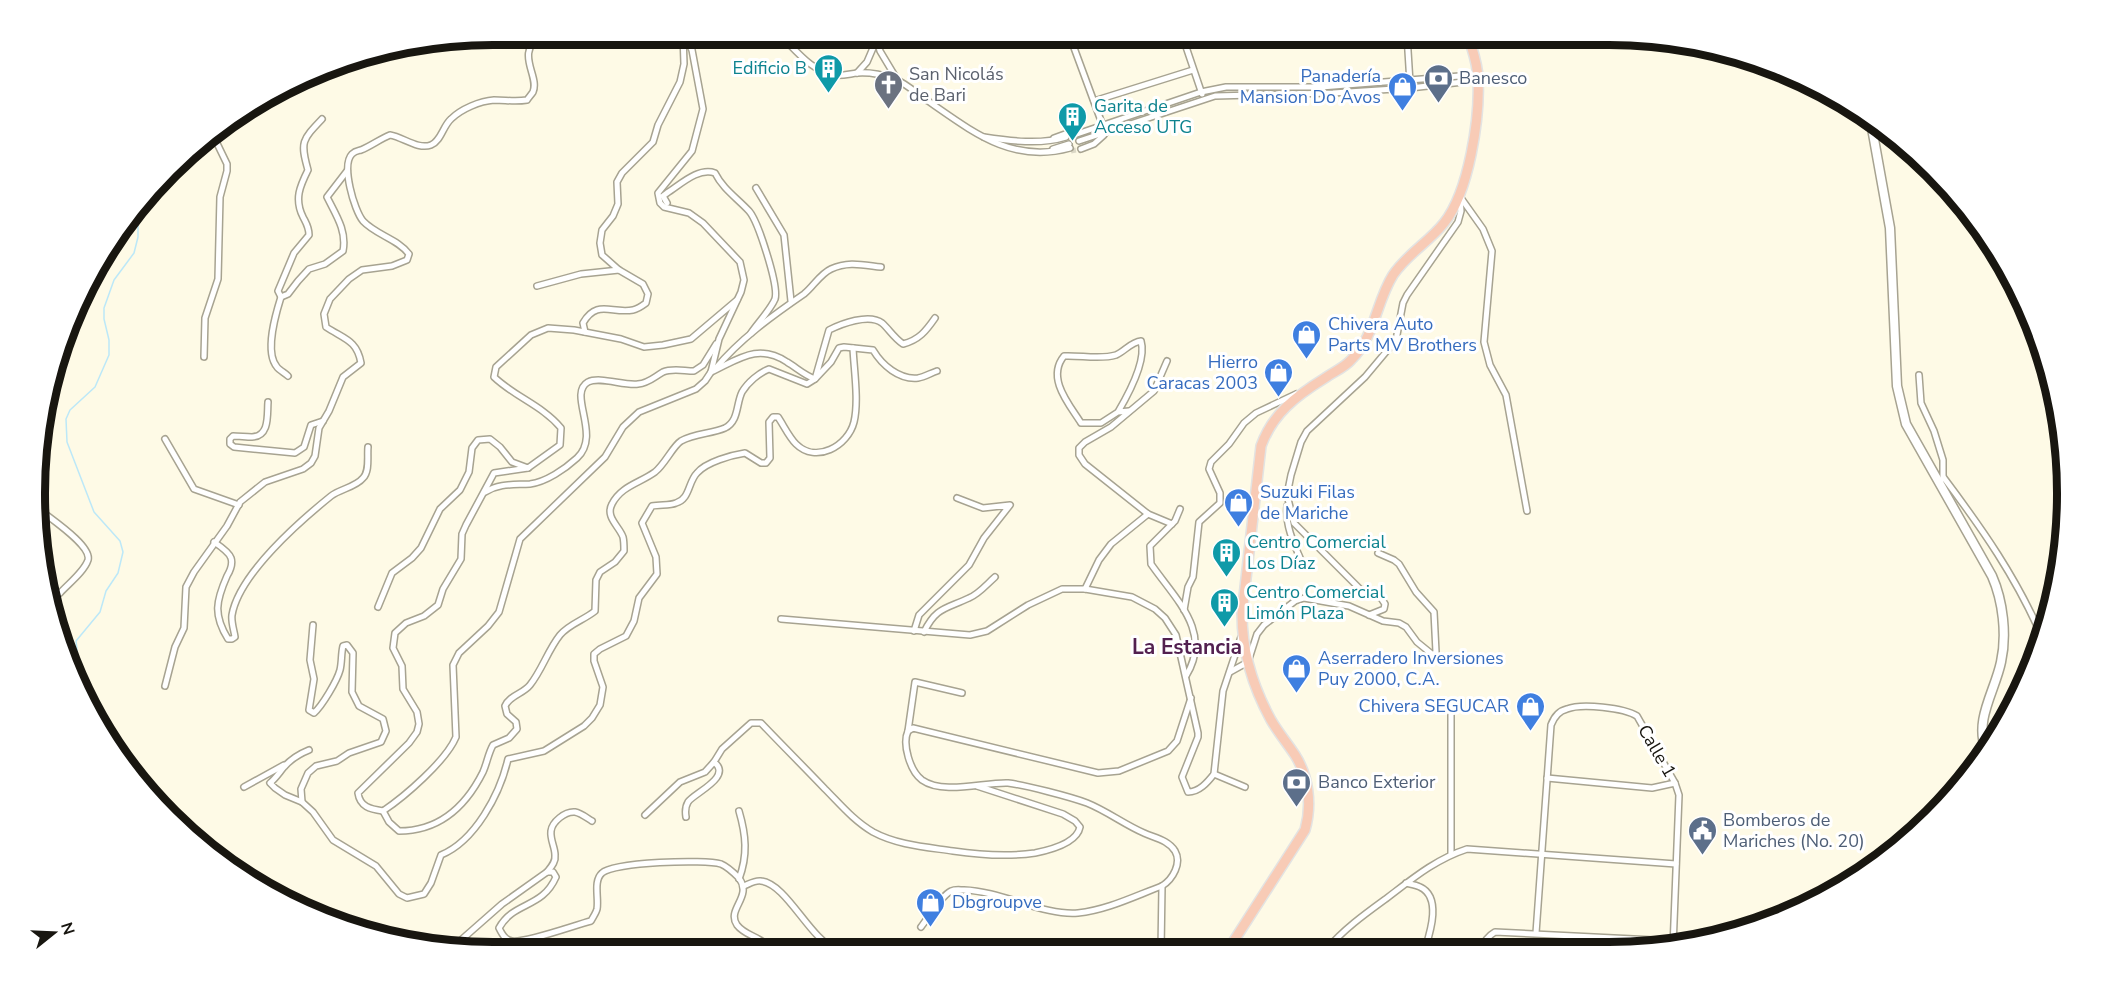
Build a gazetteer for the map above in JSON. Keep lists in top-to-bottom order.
{
  "streets": {
    "street": ["Calle 1"]
  },
  "districts": ["La Estancia"],
  "places": {
    "building": [
      "Edificio B",
      "Garita de Acceso UTG",
      "Centro Comercial Los Díaz",
      "Centro Comercial Limón Plaza"
    ],
    "bank": ["Banesco", "Banco Exterior"],
    "church": ["San Nicolás de Bari"],
    "shop": [
      "Panadería Mansion Do Avos",
      "Chivera Auto Parts MV Brothers",
      "Hierro Caracas 2003",
      "Suzuki Filas de Mariche",
      "Aserradero Inversiones Puy 2000, C.A.",
      "Chivera SEGUCAR",
      "Dbgroupve"
    ],
    "public building": ["Bomberos de Mariches (No. 20)"]
  },
  "north": "right"
}
